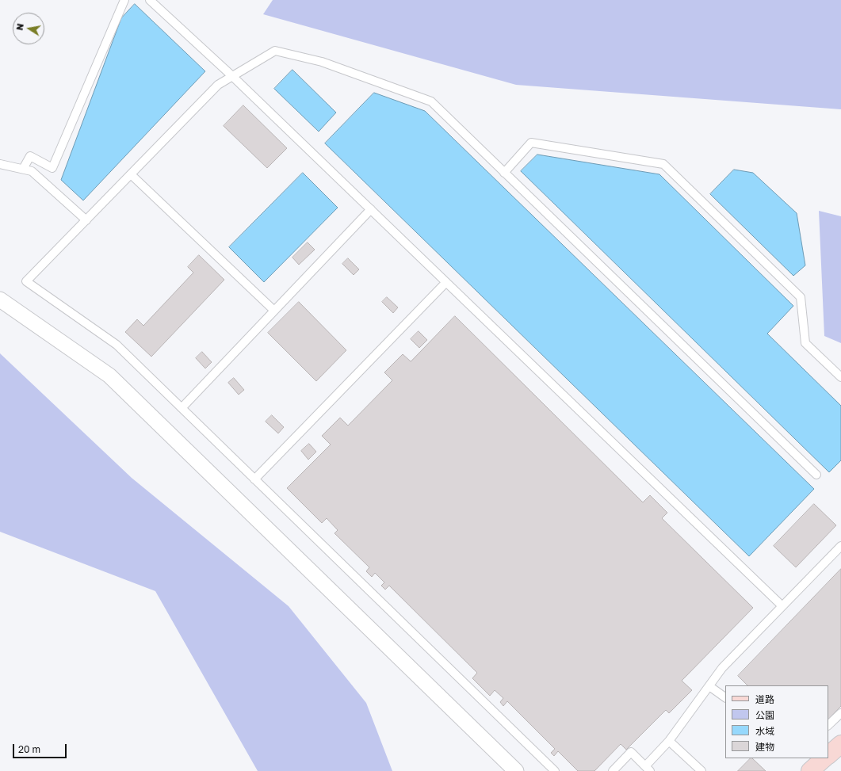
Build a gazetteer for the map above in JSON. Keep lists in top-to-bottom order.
{
  "legend": [
    "道路",
    "公園",
    "水域",
    "建物"
  ],
  "scale_bar": "20 m",
  "north": "left"
}
